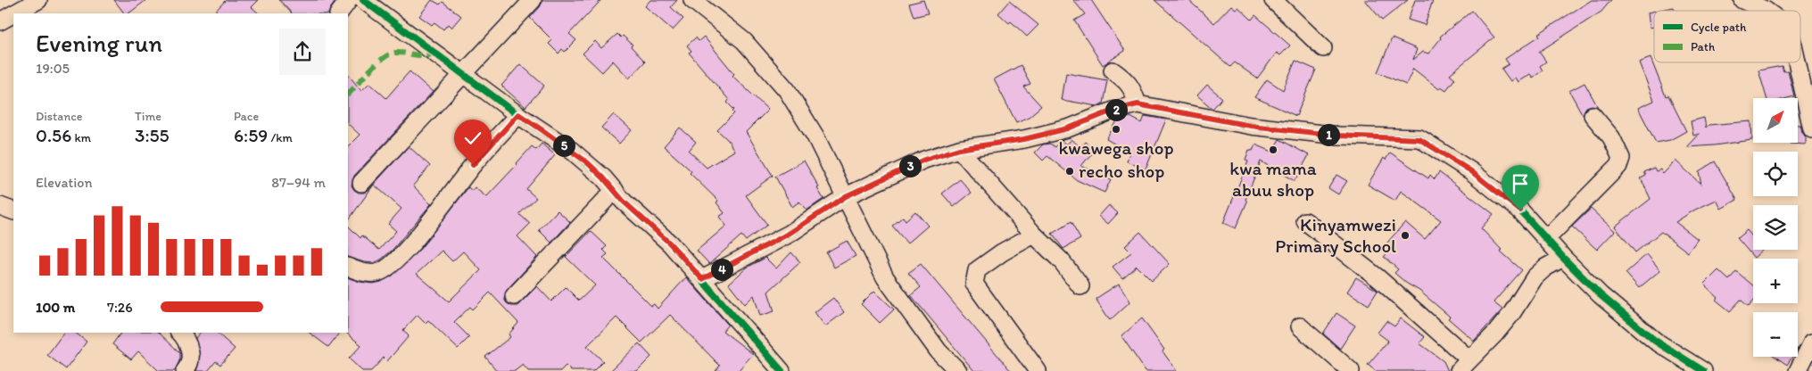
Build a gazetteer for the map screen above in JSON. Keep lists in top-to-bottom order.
{
  "places": [
    "kwawega shop",
    "kwa mama abuu shop",
    "recho shop",
    "Kinyamwezi Primary School"
  ],
  "legend": ["Cycle path", "Path"],
  "north": "top right",
  "page": {
    "heading": ["Evening run", "19:05"],
    "stats": [
      ["Distance", "0.56 km"],
      ["Time", "3:55"],
      ["Pace", "6:59 /km"]
    ],
    "map_buttons": ["+", "−"],
    "pins": [
      "2",
      "1",
      "5",
      "3",
      "4"
    ],
    "chart": ["Elevation", "87–94 m"],
    "list": [
      {
        "name": "100 m",
        "note": "7:26"
      }
    ]
  }
}
